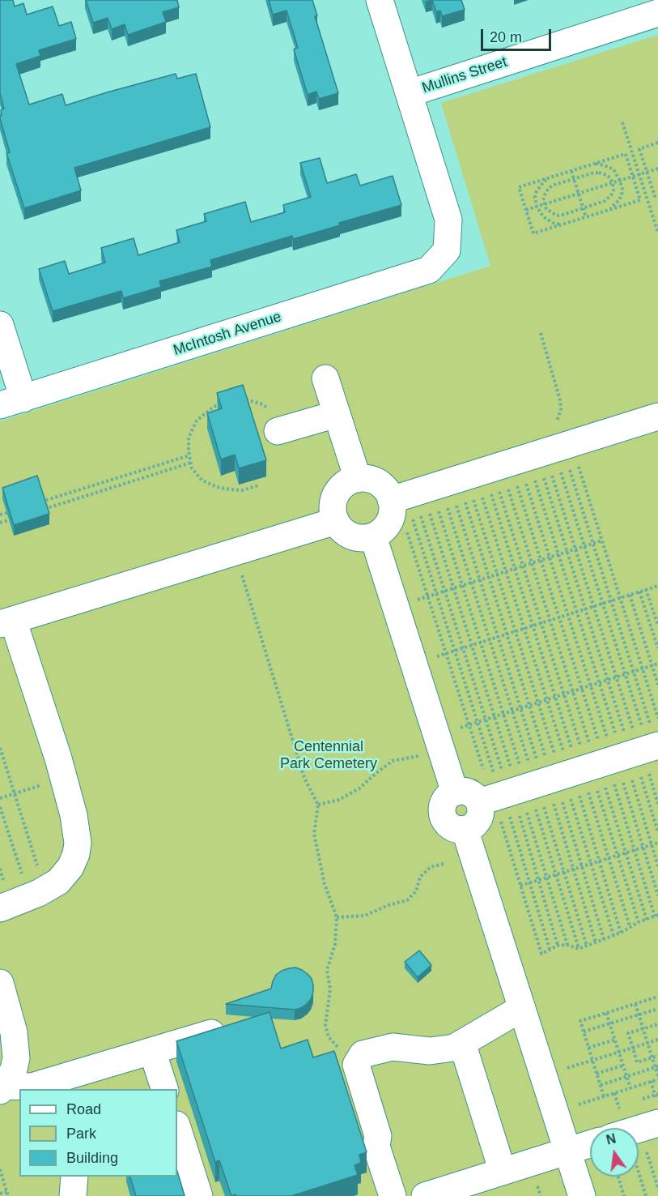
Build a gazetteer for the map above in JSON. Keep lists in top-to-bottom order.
{
  "streets": {
    "street": ["Mullins Street", "McIntosh Avenue"]
  },
  "crossings": [
    ["Mullins Street", "McIntosh Avenue"]
  ],
  "parks": ["Centennial Park Cemetery"],
  "legend": ["Road", "Park", "Building"],
  "scale_bar": "20 m",
  "north": "top"
}
